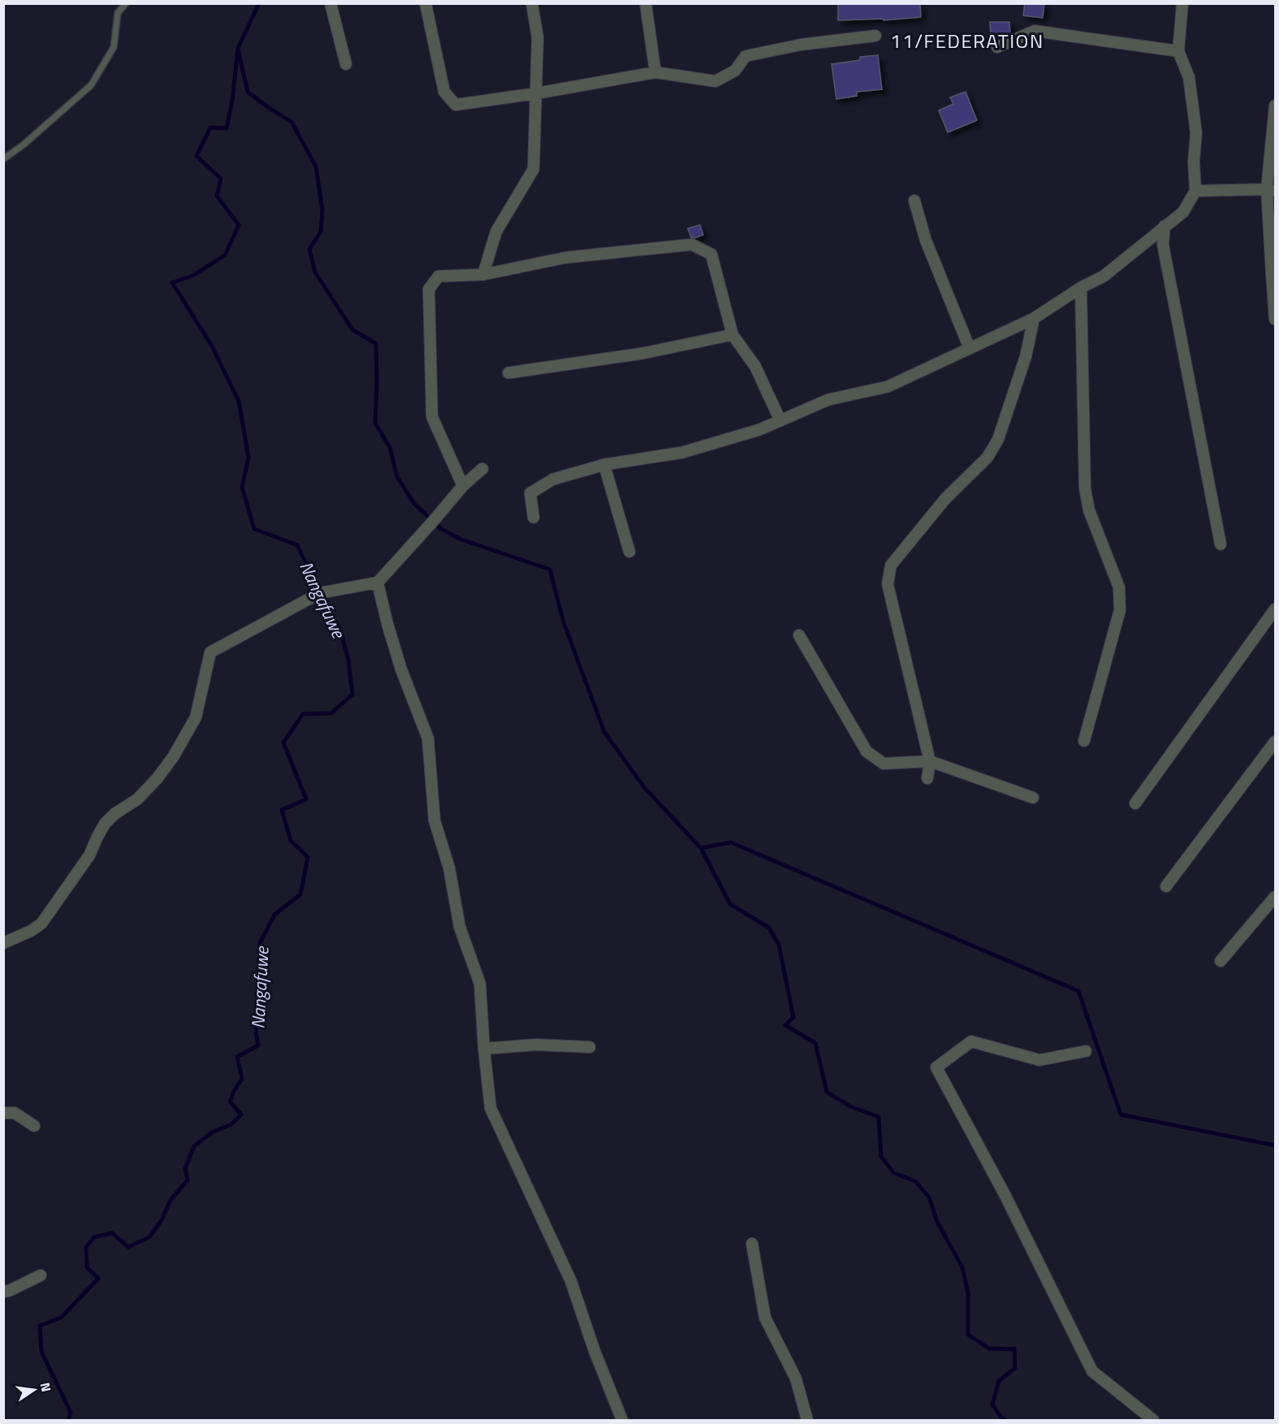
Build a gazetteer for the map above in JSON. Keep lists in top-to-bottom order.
{
  "districts": ["11/FEDERATION"],
  "water": ["Nangafuwe"],
  "north": "right"
}
